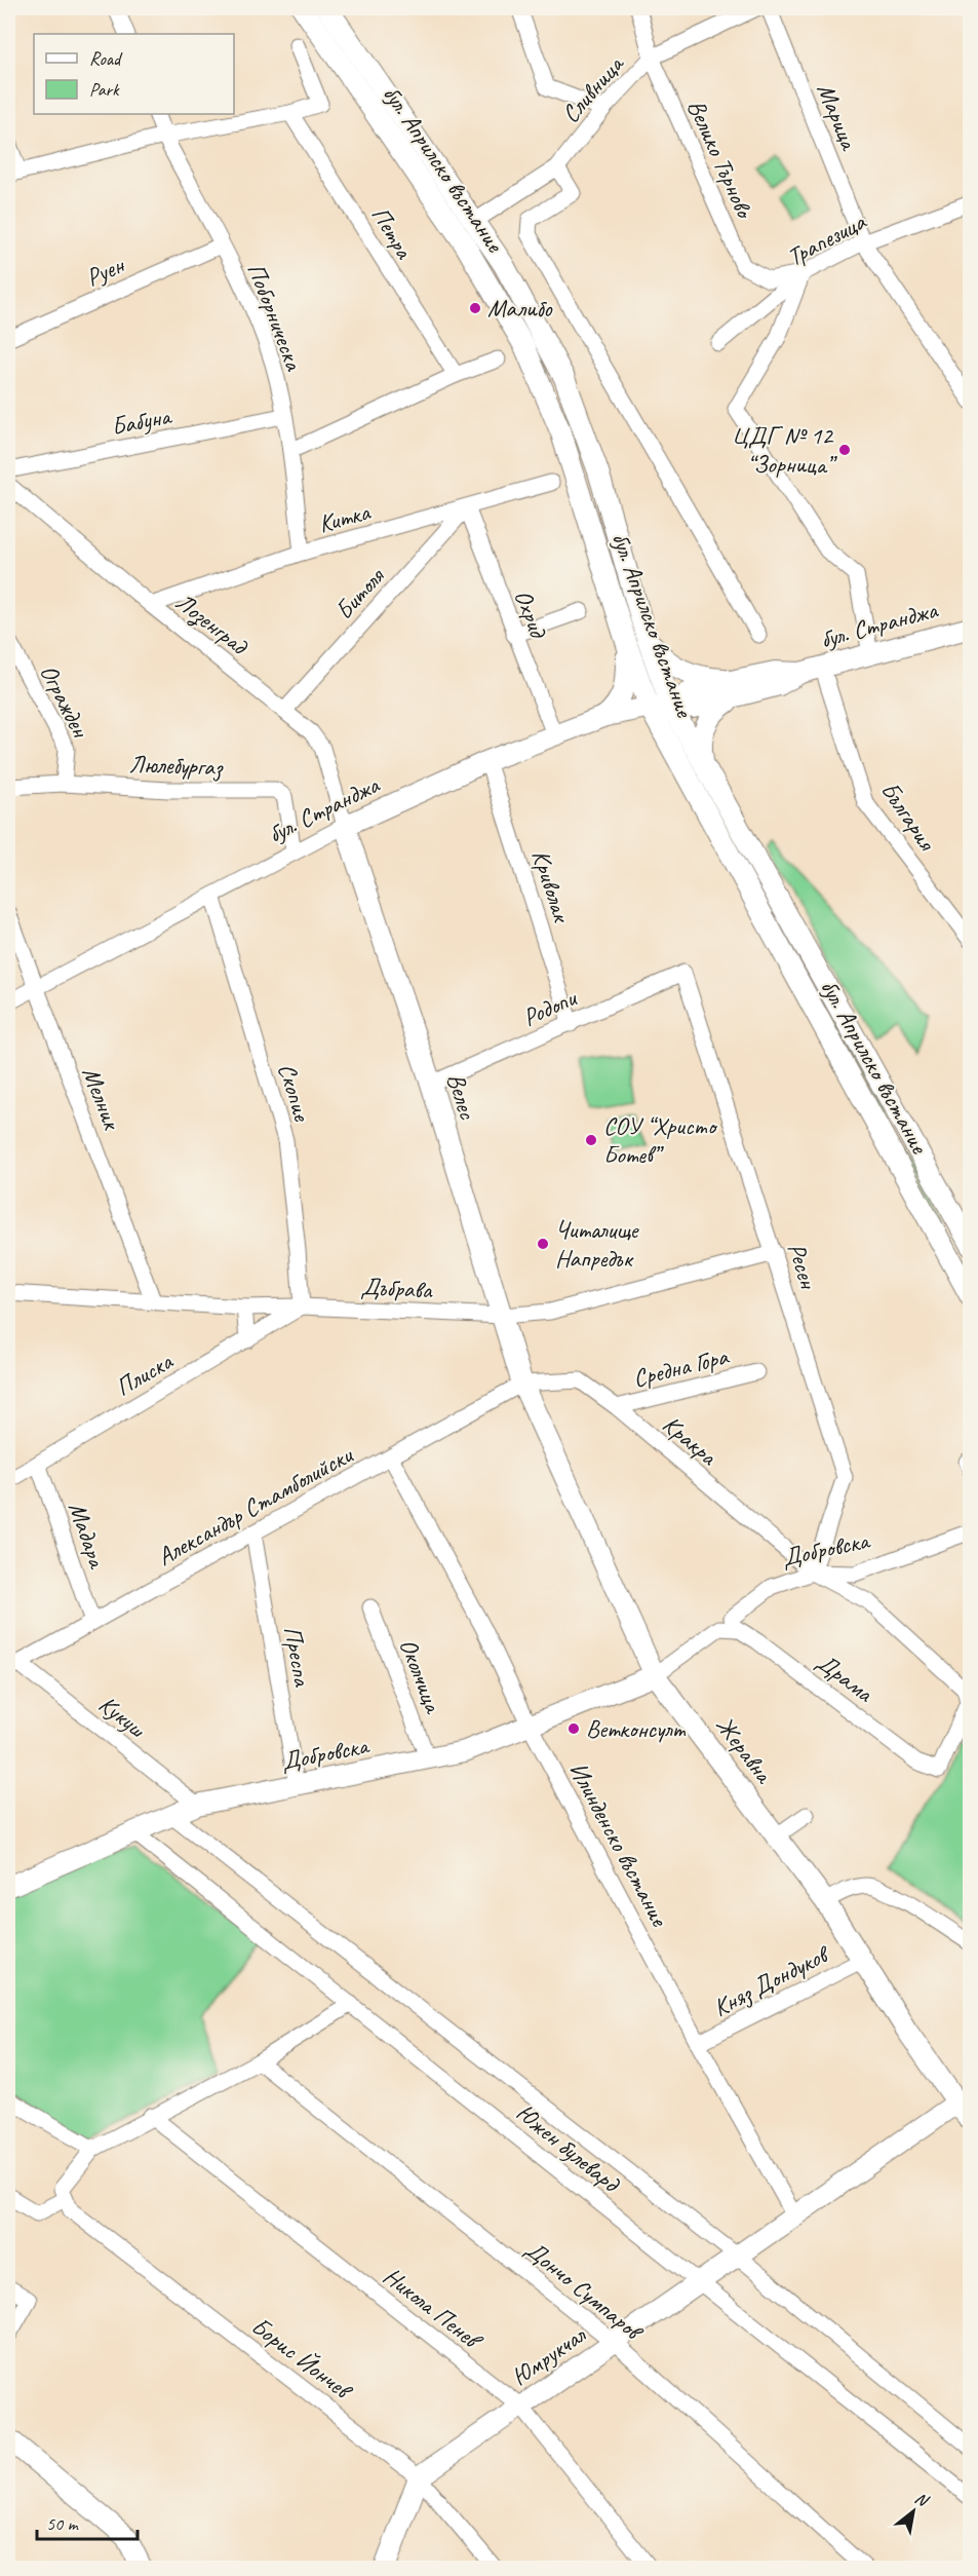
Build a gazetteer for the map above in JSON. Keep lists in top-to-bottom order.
{
  "streets": {
    "street": [
      "Сливница",
      "Марица",
      "Велико Търново",
      "бул. Априлско въстание",
      "Петра",
      "Трапезица",
      "Руен",
      "Поборническа",
      "Бабуна",
      "Китка",
      "Битоля",
      "Охрид",
      "Лозенград",
      "бул. Странджа",
      "Огражден",
      "Люлебургаз",
      "България",
      "Криволак",
      "Родопи",
      "Скопие",
      "Велес",
      "Мелник",
      "Ресен",
      "Дъбрава",
      "Средна Гора",
      "Плиска",
      "Кракра",
      "Александър Стамболийски",
      "Мадара",
      "Добровска",
      "Преспа",
      "Околчица",
      "Драма",
      "Кукуш",
      "Жеравна",
      "Илинденско въстание",
      "Княз Дондуков",
      "Южен булевард",
      "Дончо Сумпаров",
      "Никола Пенев",
      "Юмрукчал",
      "Борис Йончев"
    ]
  },
  "crossings": [
    ["Сливница", "Велико Търново"],
    ["Сливница", "бул. Априлско въстание"],
    ["Марица", "Трапезица"],
    ["Велико Търново", "Трапезица"],
    ["бул. Априлско въстание", "бул. Странджа"],
    ["Руен", "Поборническа"],
    ["Поборническа", "Бабуна"],
    ["Поборническа", "Китка"],
    ["Китка", "Битоля"],
    ["Китка", "Охрид"],
    ["Китка", "Лозенград"],
    ["Битоля", "Охрид"],
    ["Битоля", "Лозенград"],
    ["Охрид", "бул. Странджа"],
    ["Лозенград", "бул. Странджа"],
    ["Лозенград", "Велес"],
    ["бул. Странджа", "Люлебургаз"],
    ["бул. Странджа", "България"],
    ["бул. Странджа", "Криволак"],
    ["бул. Странджа", "Скопие"],
    ["бул. Странджа", "Велес"],
    ["бул. Странджа", "Мелник"],
    ["Огражден", "Люлебургаз"],
    ["Криволак", "Родопи"],
    ["Родопи", "Велес"],
    ["Родопи", "Ресен"],
    ["Скопие", "Дъбрава"],
    ["Скопие", "Плиска"],
    ["Велес", "Дъбрава"],
    ["Велес", "Кракра"],
    ["Велес", "Александър Стамболийски"],
    ["Велес", "Жеравна"],
    ["Мелник", "Дъбрава"],
    ["Ресен", "Дъбрава"],
    ["Ресен", "Кракра"],
    ["Ресен", "Добровска"],
    ["Дъбрава", "Плиска"],
    ["Средна Гора", "Кракра"],
    ["Плиска", "Мадара"],
    ["Кракра", "Александър Стамболийски"],
    ["Кракра", "Добровска"],
    ["Кракра", "Драма"],
    ["Кракра", "Жеравна"],
    ["Александър Стамболийски", "Мадара"],
    ["Александър Стамболийски", "Преспа"],
    ["Александър Стамболийски", "Кукуш"],
    ["Александър Стамболийски", "Жеравна"],
    ["Александър Стамболийски", "Илинденско въстание"],
    ["Добровска", "Преспа"],
    ["Добровска", "Околчица"],
    ["Добровска", "Драма"],
    ["Добровска", "Кукуш"],
    ["Добровска", "Жеравна"],
    ["Добровска", "Илинденско въстание"],
    ["Добровска", "Южен булевард"],
    ["Жеравна", "Княз Дондуков"],
    ["Илинденско въстание", "Княз Дондуков"],
    ["Южен булевард", "Юмрукчал"],
    ["Дончо Сумпаров", "Юмрукчал"],
    ["Никола Пенев", "Юмрукчал"],
    ["Юмрукчал", "Борис Йончев"]
  ],
  "places": [
    "Малибо",
    "ЦДГ № 12 “Зорница”",
    "СОУ “Христо Ботев”",
    "Читалище Напредък",
    "Ветконсулт"
  ],
  "legend": ["Road", "Park"],
  "scale_bar": "50 m",
  "north": "top right"
}
